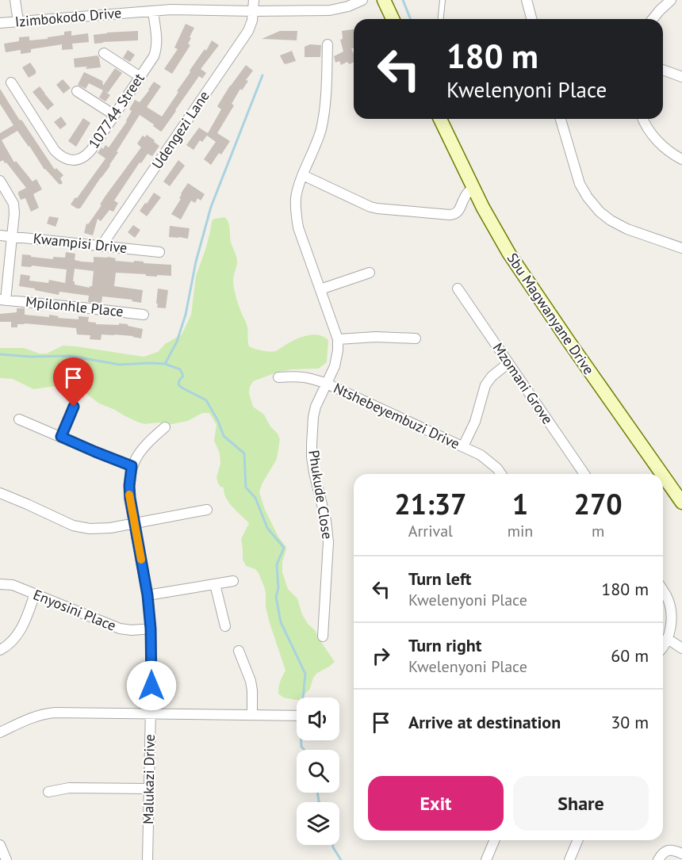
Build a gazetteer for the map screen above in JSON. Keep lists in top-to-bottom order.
{
  "streets": {
    "main road": ["Sbu Magwanyane Drive"],
    "street": [
      "Izimbokodo Drive",
      "107744 Street",
      "Udengezi Lane",
      "Kwampisi Drive",
      "Mpilonhle Place",
      "Mzomani Grove",
      "Ntshebeyembuzi Drive",
      "Phukude Close",
      "Enyosini Place",
      "Malukazi Drive"
    ]
  },
  "crossings": [
    ["Izimbokodo Drive", "107744 Street"],
    ["Izimbokodo Drive", "Udengezi Lane"],
    ["Udengezi Lane", "Kwampisi Drive"],
    ["Kwampisi Drive", "Mpilonhle Place"],
    ["Ntshebeyembuzi Drive", "Phukude Close"],
    ["Enyosini Place", "Malukazi Drive"]
  ],
  "page": {
    "turn": ["180 m", "Kwelenyoni Place"],
    "eta": [
      "21:37",
      "Arrival",
      "1",
      "min",
      "270",
      "m"
    ],
    "list": [
      {
        "name": "Turn left",
        "note": "Kwelenyoni Place",
        "value": "180 m"
      },
      {
        "name": "Turn right",
        "note": "Kwelenyoni Place",
        "value": "60 m"
      },
      {
        "name": "Arrive at destination",
        "value": "30 m"
      }
    ],
    "buttons": ["Exit", "Share"]
  }
}
